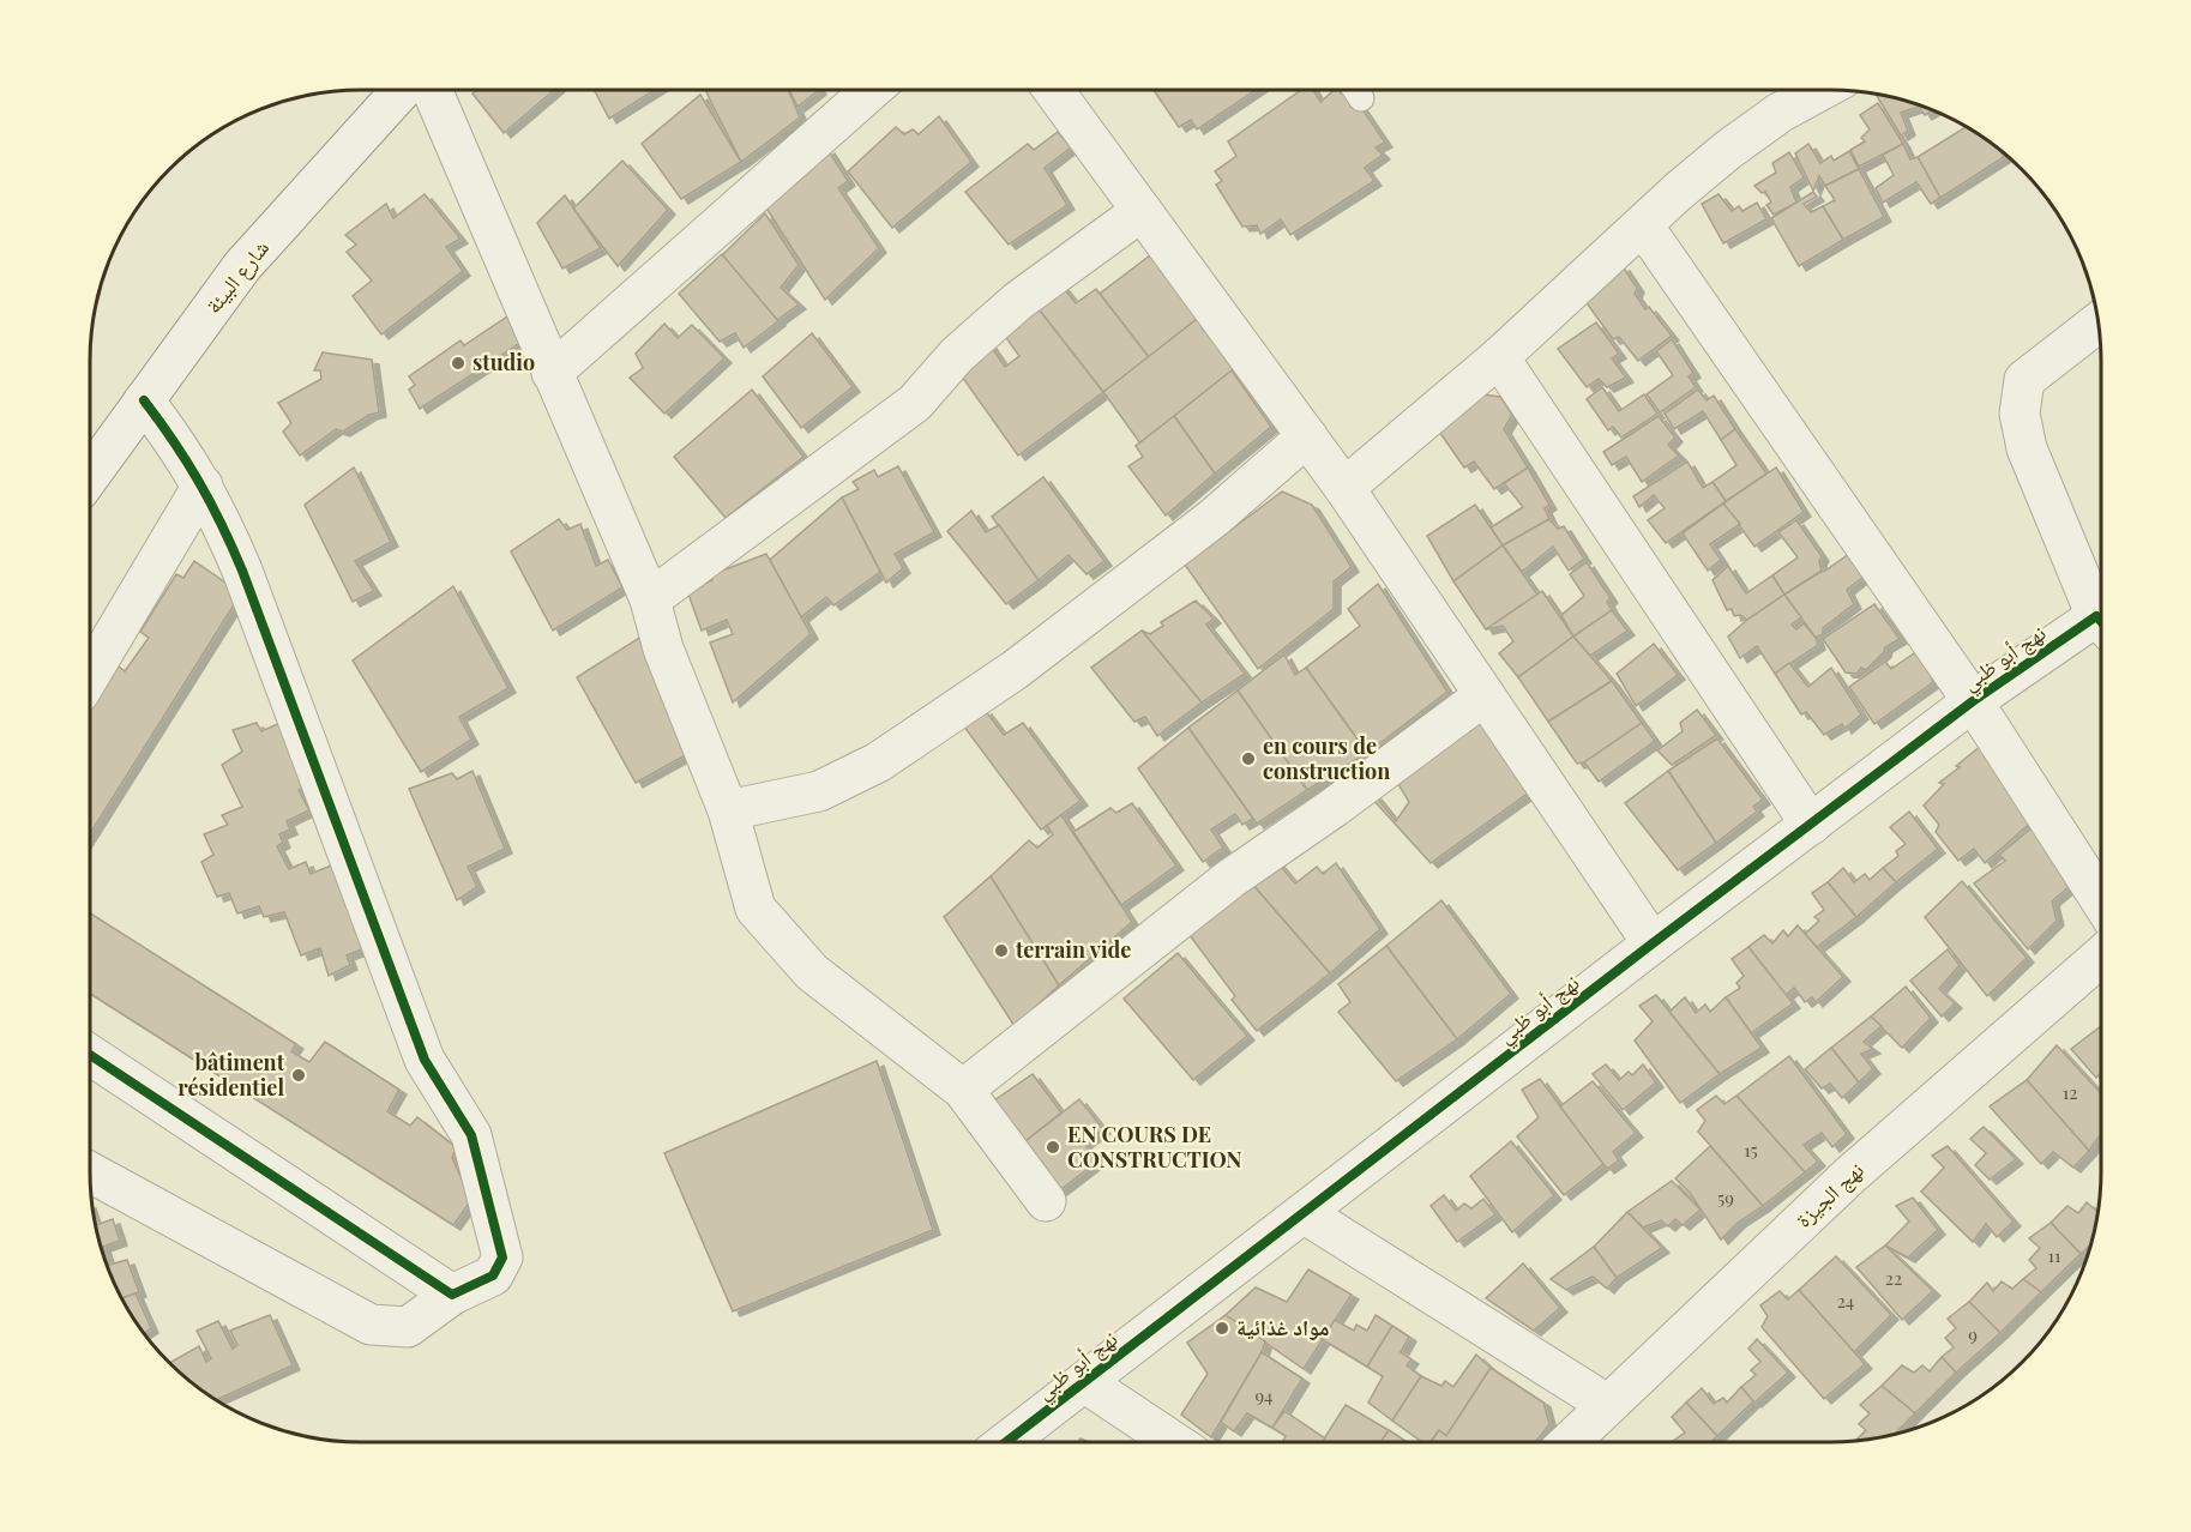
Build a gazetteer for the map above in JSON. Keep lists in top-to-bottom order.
{
  "streets": {
    "street": ["شارع البيئة", "نهج أبو ظبي", "نهج الجيزة"]
  },
  "places": [
    "studio",
    "en cours de construction",
    "terrain vide",
    "bâtiment résidentiel",
    "EN COURS DE CONSTRUCTION",
    "مواد غذائية"
  ],
  "house_numbers": [
    "12",
    "15",
    "59",
    "11",
    "22",
    "24",
    "9",
    "94"
  ]
}
